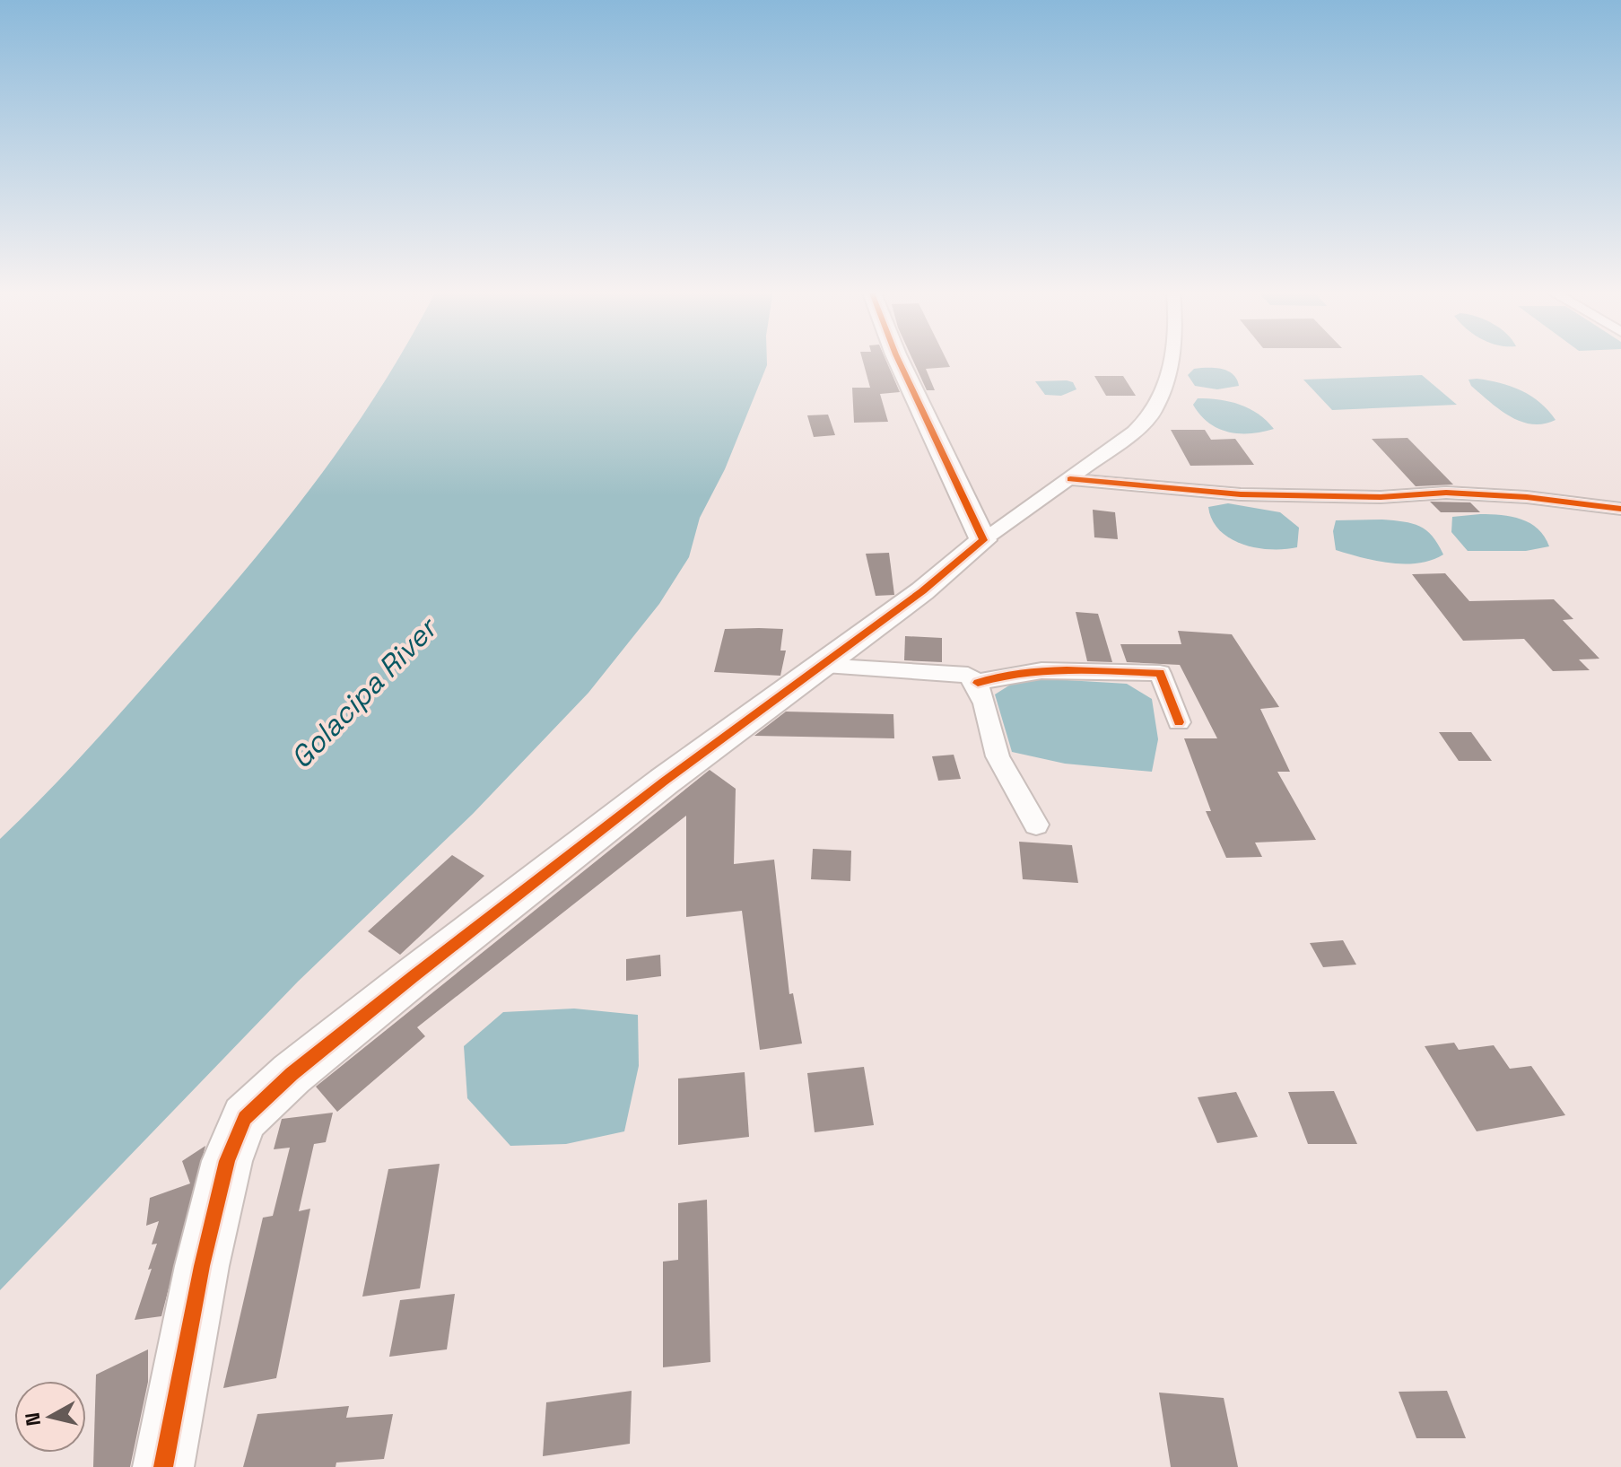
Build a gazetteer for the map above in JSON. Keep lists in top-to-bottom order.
{
  "water": ["Golacipa River"],
  "north": "left"
}
